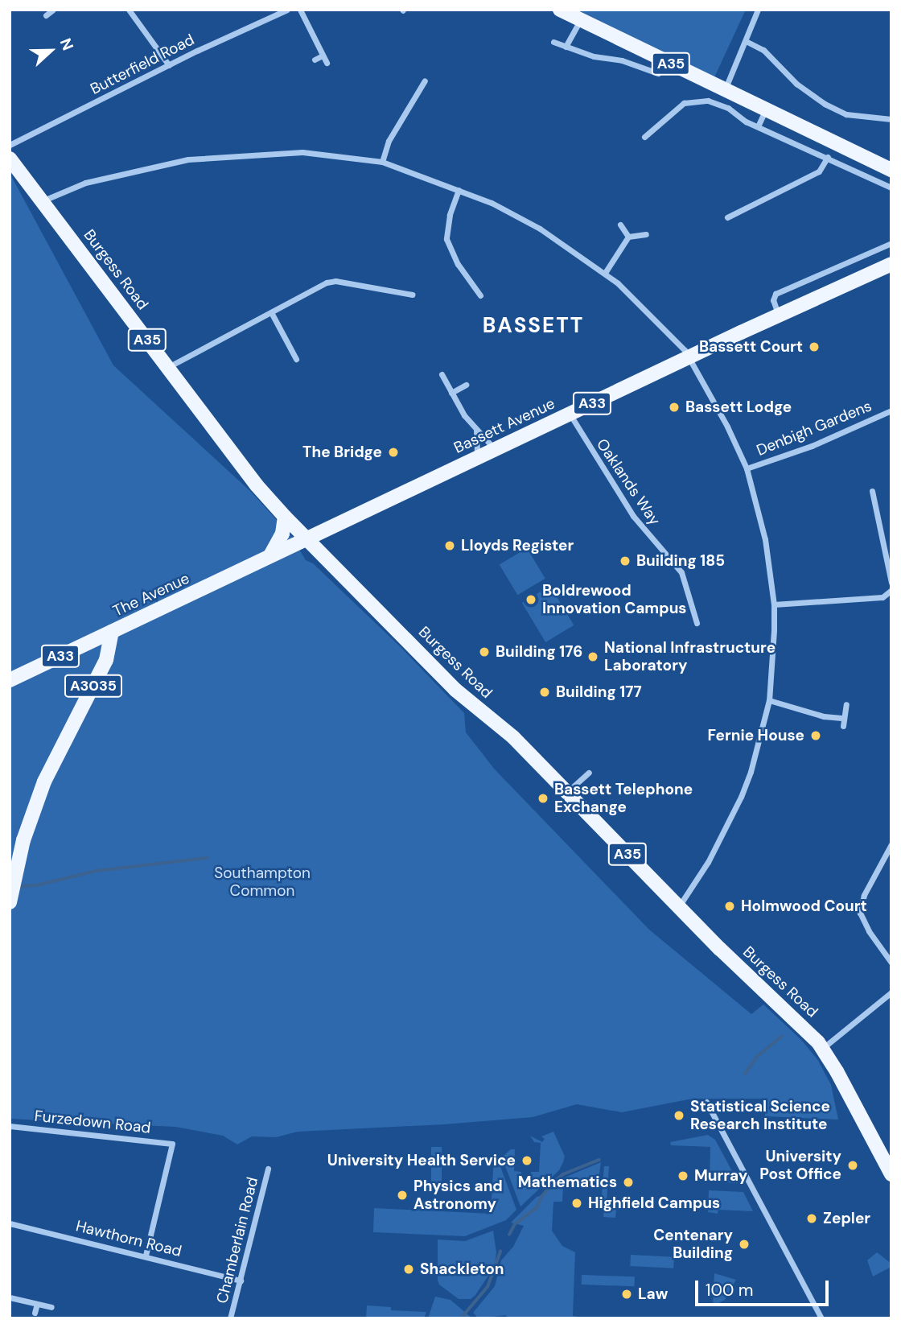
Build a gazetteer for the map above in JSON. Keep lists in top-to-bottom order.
{
  "streets": {
    "main road": [
      "A35",
      "Burgess Road",
      "A33",
      "Bassett Avenue",
      "The Avenue",
      "A3035"
    ],
    "street": [
      "Butterfield Road",
      "Denbigh Gardens",
      "Oaklands Way",
      "Furzedown Road",
      "Hawthorn Road",
      "Chamberlain Road"
    ]
  },
  "crossings": [
    ["Burgess Road", "Bassett Avenue"],
    ["Burgess Road", "The Avenue"],
    ["Bassett Avenue", "Oaklands Way"],
    ["Bassett Avenue", "The Avenue"],
    ["The Avenue", "A3035"],
    ["Furzedown Road", "Hawthorn Road"],
    ["Hawthorn Road", "Chamberlain Road"]
  ],
  "districts": ["BASSETT"],
  "parks": ["Southampton Common"],
  "places": [
    "Bassett Court",
    "Bassett Lodge",
    "The Bridge",
    "Lloyds Register",
    "Building 185",
    "Boldrewood Innovation Campus",
    "Building 176",
    "National Infrastructure Laboratory",
    "Building 177",
    "Fernie House",
    "Bassett Telephone Exchange",
    "Holmwood Court",
    "Statistical Science Research Institute",
    "University Health Service",
    "University Post Office",
    "Murray",
    "Mathematics",
    "Physics and Astronomy",
    "Highfield Campus",
    "Zepler",
    "Centenary Building",
    "Shackleton",
    "Law"
  ],
  "scale_bar": "100 m",
  "north": "right"
}
